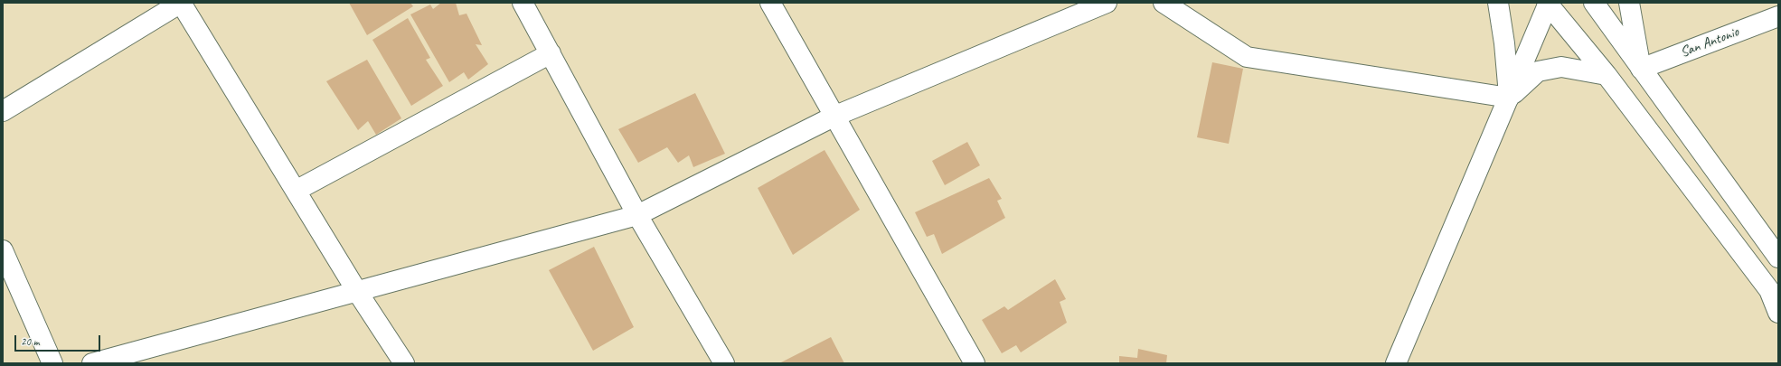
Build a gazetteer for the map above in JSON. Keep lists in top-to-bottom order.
{
  "streets": {
    "street": ["San Antonio"]
  },
  "scale_bar": "20 m"
}
